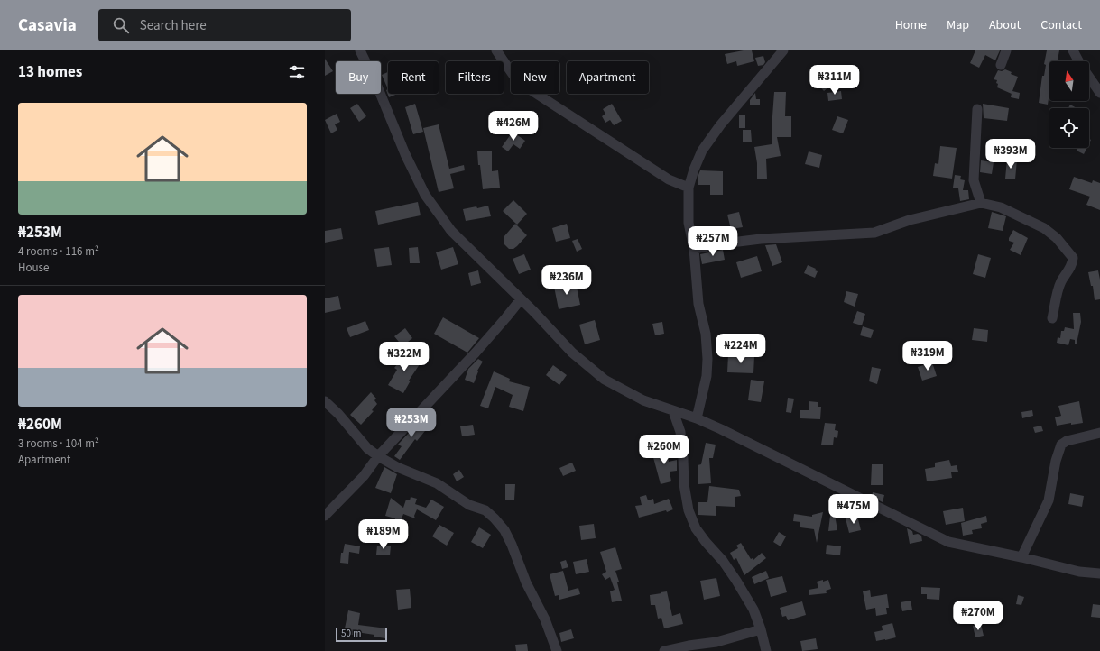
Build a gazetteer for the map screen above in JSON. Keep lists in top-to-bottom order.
{
  "scale_bar": "50 m",
  "north": "top",
  "page": {
    "header": "Casavia",
    "search": "Search here",
    "nav": [
      "Home",
      "Map",
      "About",
      "Contact"
    ],
    "heading": "13 homes",
    "chip": [
      "Buy",
      "Rent",
      "Filters",
      "New",
      "Apartment"
    ],
    "price": [
      "₦311M",
      "₦426M",
      "₦393M",
      "₦257M",
      "₦236M",
      "₦224M",
      "₦319M",
      "₦322M",
      "₦253M",
      "₦260M",
      "₦475M",
      "₦189M",
      "₦270M"
    ],
    "list": [
      {
        "name": "₦253M",
        "note": "4 rooms · 116 m² · House"
      },
      {
        "name": "₦260M",
        "note": "3 rooms · 104 m² · Apartment"
      }
    ],
    "scale": "50 m"
  }
}
